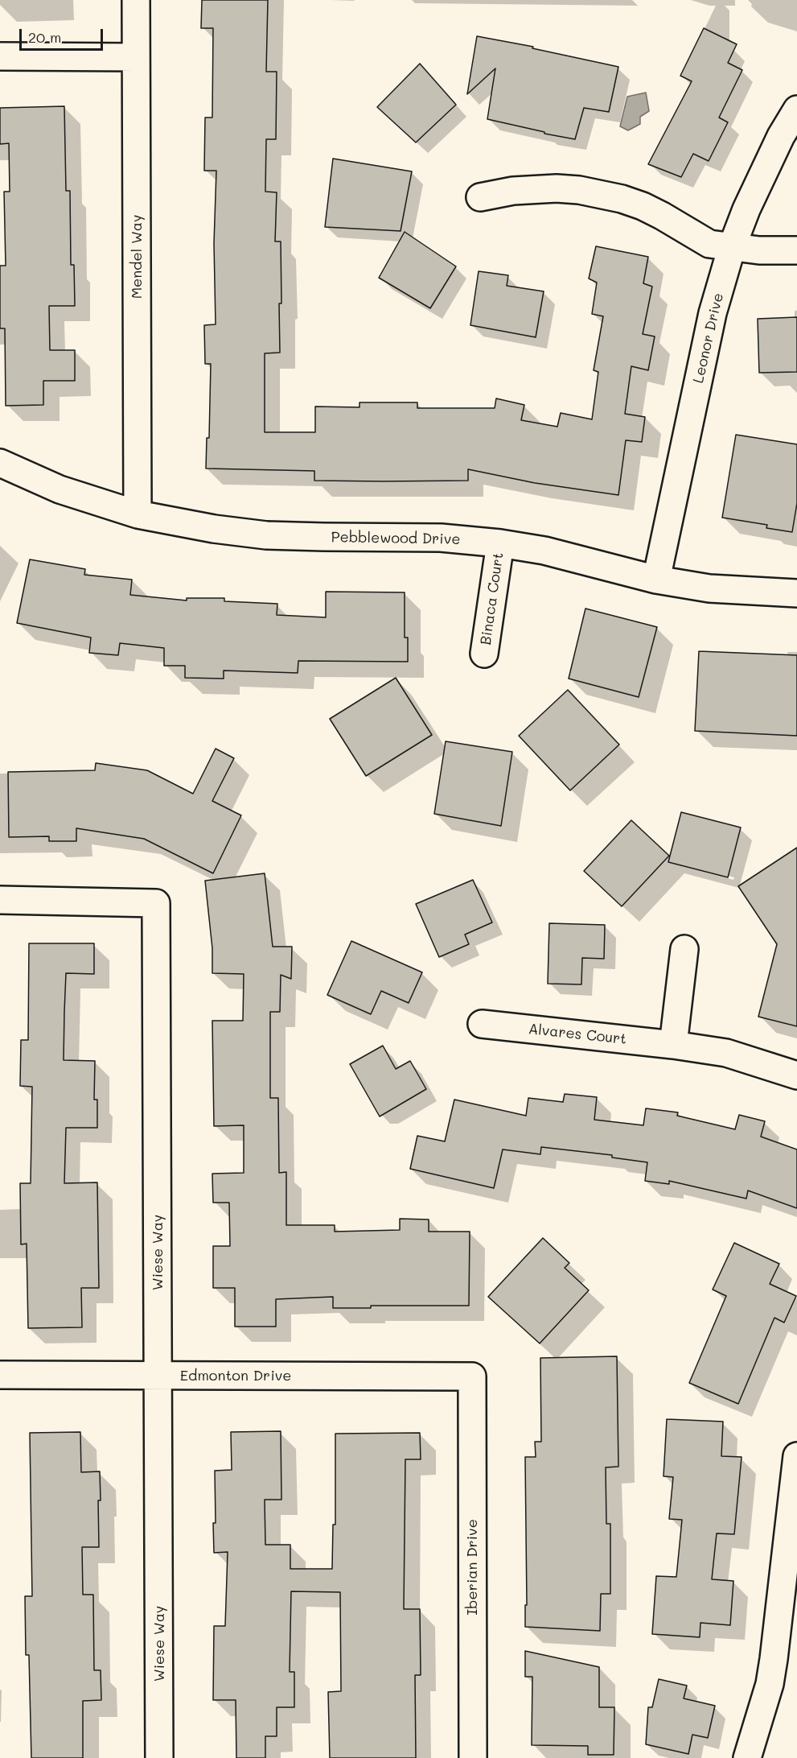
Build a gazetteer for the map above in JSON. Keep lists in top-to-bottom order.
{
  "streets": {
    "street": [
      "Mendel Way",
      "Leonor Drive",
      "Pebblewood Drive",
      "Binaca Court",
      "Alvares Court",
      "Wiese Way",
      "Edmonton Drive",
      "Iberian Drive"
    ]
  },
  "crossings": [
    ["Mendel Way", "Pebblewood Drive"],
    ["Leonor Drive", "Pebblewood Drive"],
    ["Pebblewood Drive", "Binaca Court"],
    ["Wiese Way", "Edmonton Drive"],
    ["Edmonton Drive", "Iberian Drive"]
  ],
  "scale_bar": "20 m"
}
